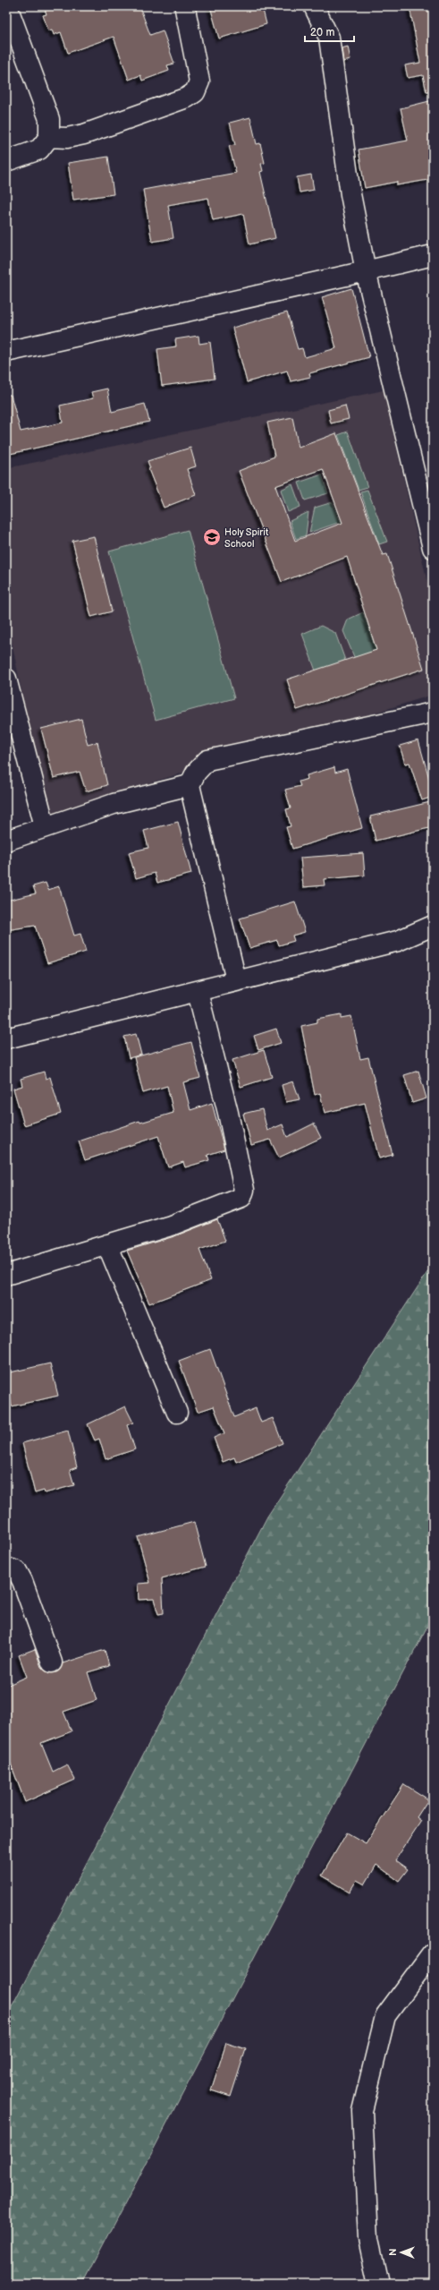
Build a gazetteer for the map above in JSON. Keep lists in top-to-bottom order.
{
  "places": {
    "school or university": ["Holy Spirit School"]
  },
  "scale_bar": "20 m",
  "north": "left"
}
